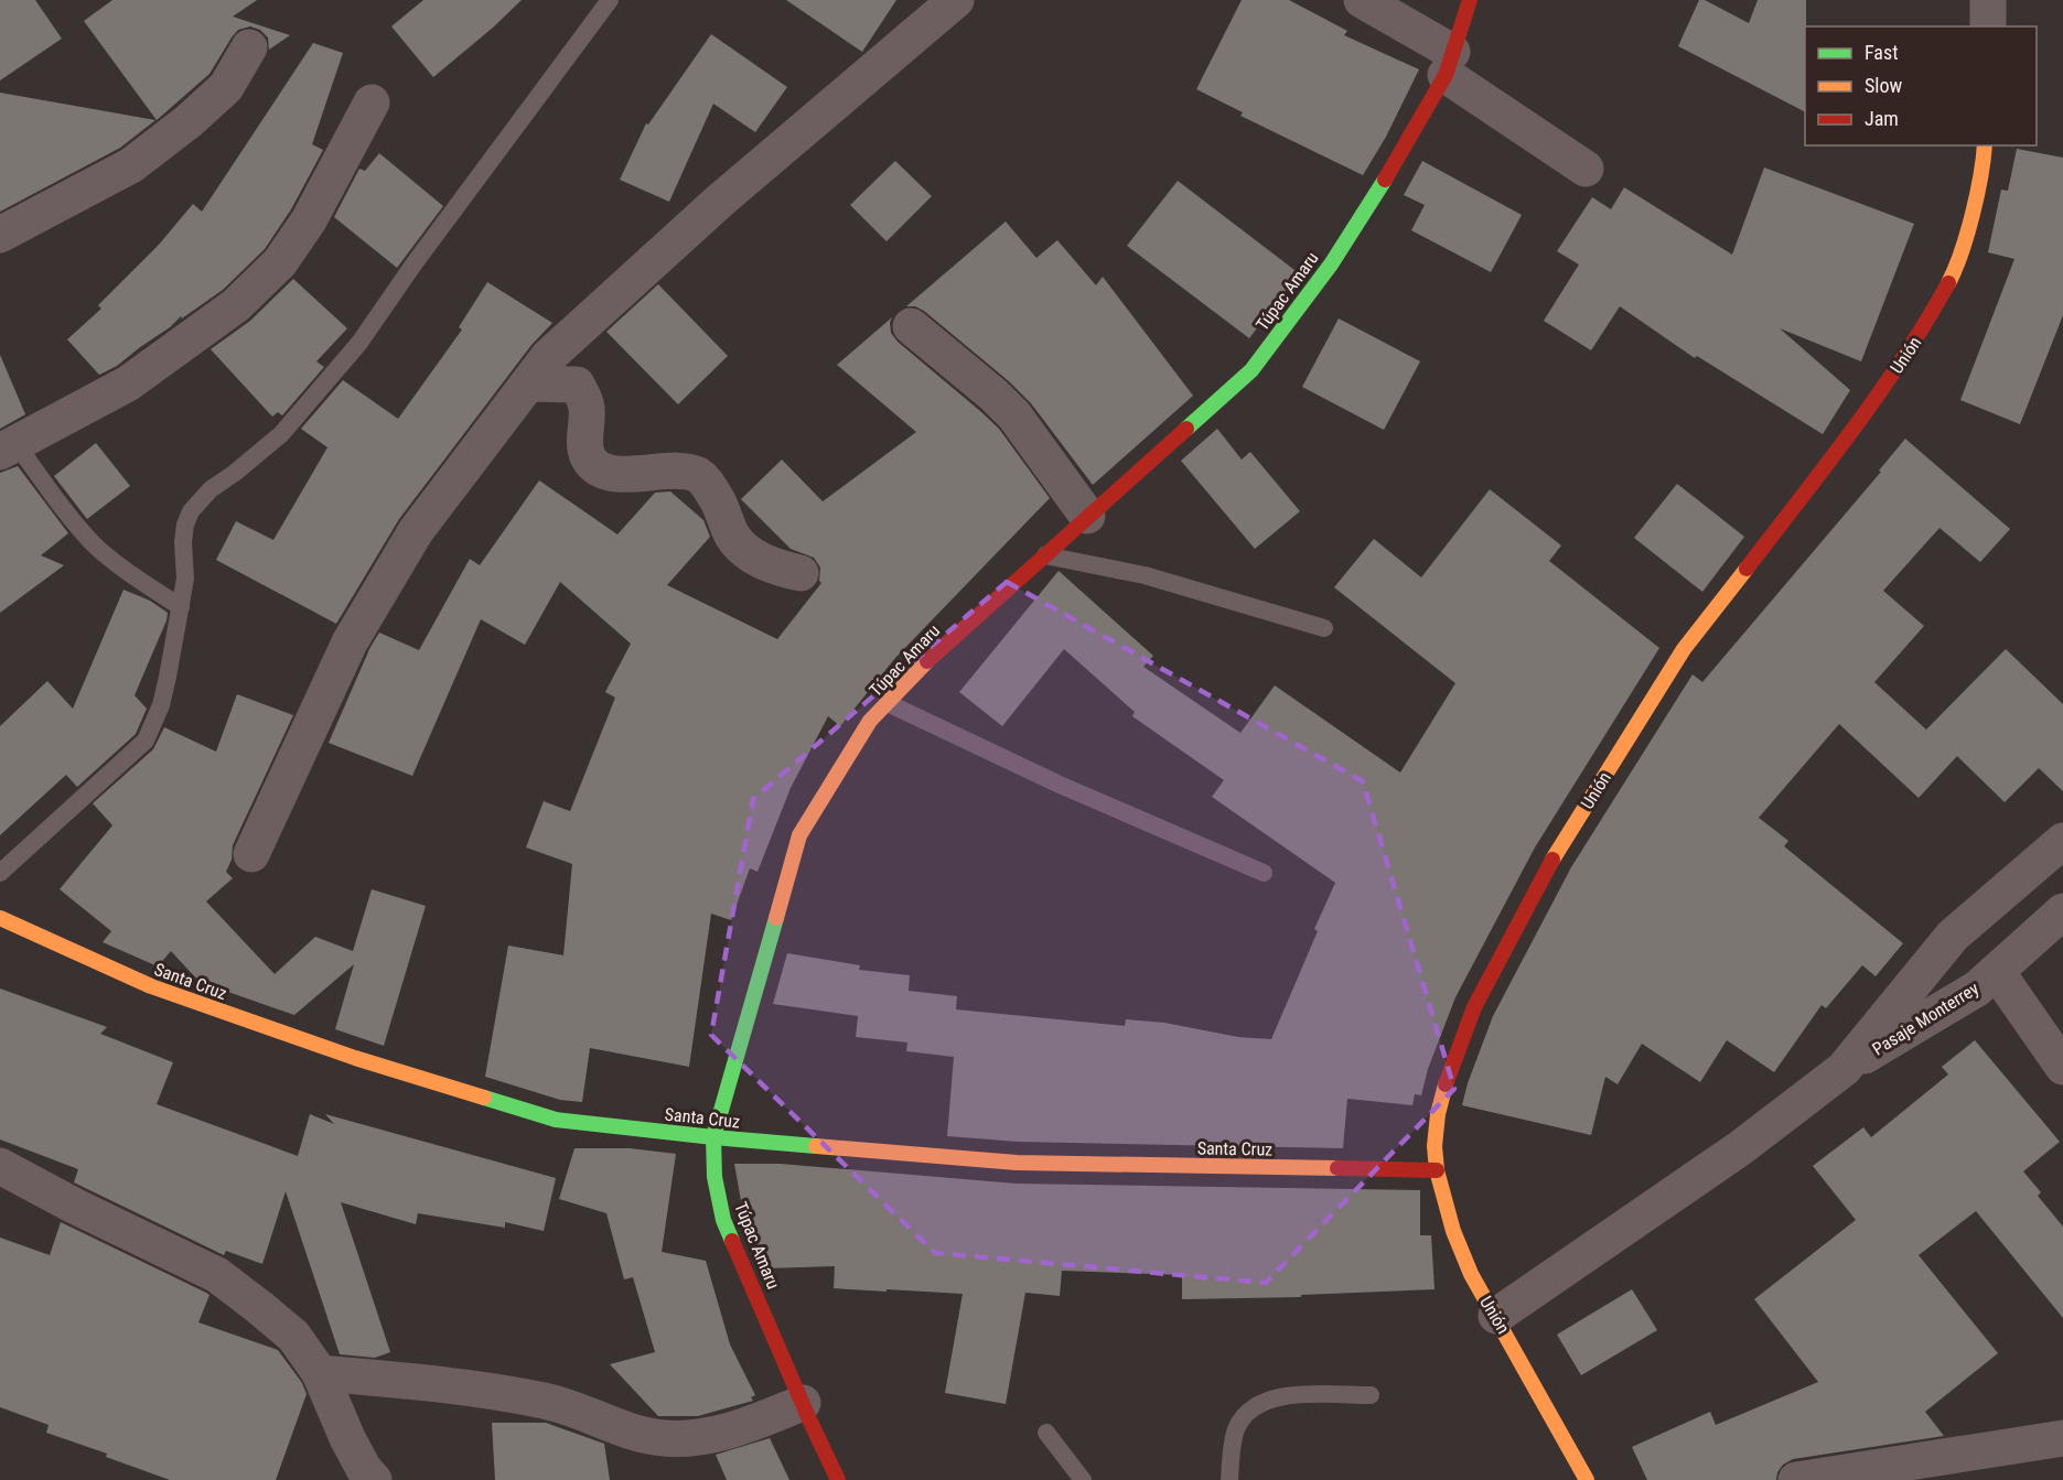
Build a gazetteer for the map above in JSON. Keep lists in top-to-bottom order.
{
  "streets": {
    "street": [
      "Túpac Amaru",
      "Unión",
      "Santa Cruz",
      "Pasaje Monterrey"
    ]
  },
  "crossings": [
    ["Túpac Amaru", "Santa Cruz"],
    ["Unión", "Santa Cruz"]
  ],
  "legend": ["Fast", "Slow", "Jam"]
}
